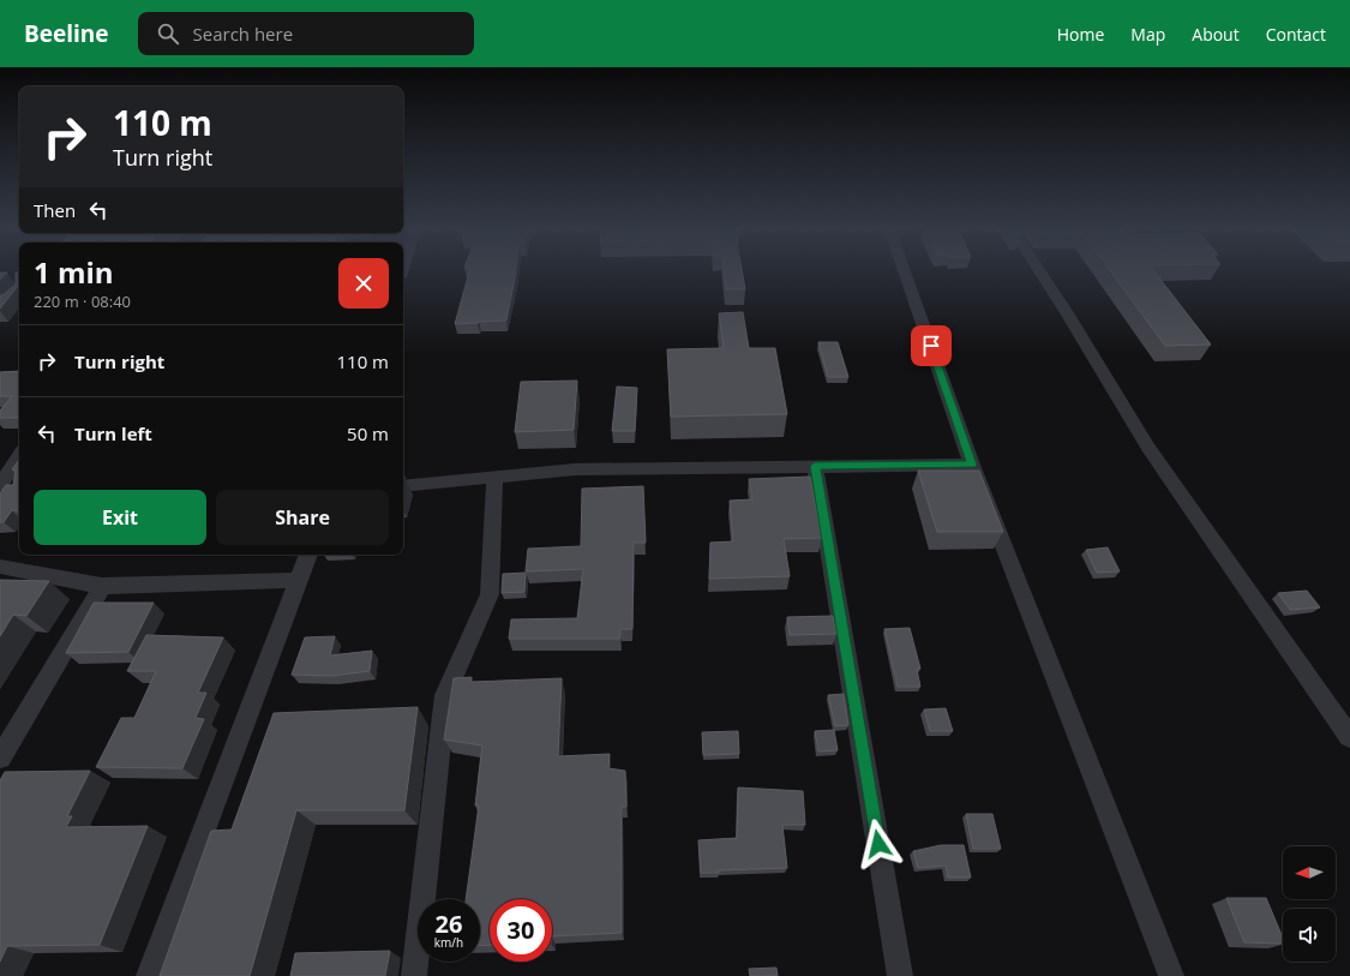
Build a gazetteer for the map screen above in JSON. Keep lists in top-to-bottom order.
{
  "north": "left",
  "page": {
    "header": "Beeline",
    "search": "Search here",
    "nav": [
      "Home",
      "Map",
      "About",
      "Contact"
    ],
    "turn": ["110 m", "Turn right"],
    "then": "Then",
    "heading": ["1 min", "220 m · 08:40"],
    "list": [
      {
        "name": "Turn right",
        "value": "110 m"
      },
      {
        "name": "Turn left",
        "value": "50 m"
      }
    ],
    "buttons": ["Exit", "Share"],
    "speed": "26 km/h",
    "limit": "30"
  }
}
